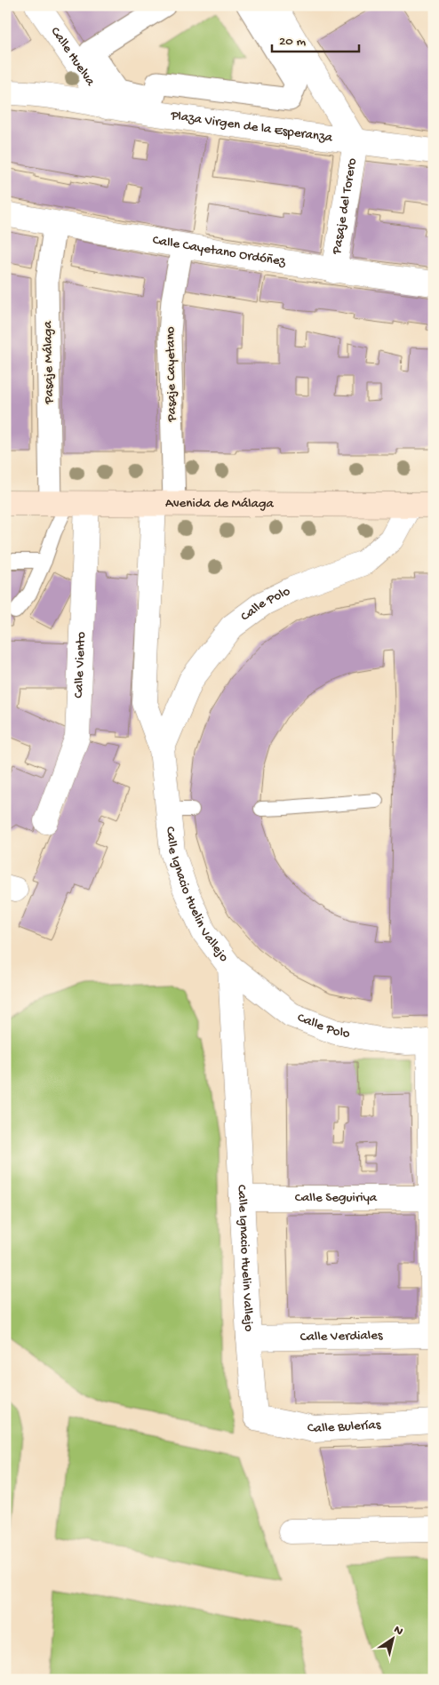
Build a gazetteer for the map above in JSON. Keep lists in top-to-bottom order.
{
  "streets": {
    "main road": ["Avenida de Málaga"],
    "street": [
      "Calle Huelva",
      "Plaza Virgen de la Esperanza",
      "Pasaje del Torero",
      "Calle Cayetano Ordóñez",
      "Pasaje Málaga",
      "Pasaje Cayetano",
      "Calle Polo",
      "Calle Viento",
      "Calle Ignacio Huelin Vallejo",
      "Calle Seguiriya",
      "Calle Verdiales",
      "Calle Bulerías"
    ]
  },
  "crossings": [
    ["Calle Huelva", "Plaza Virgen de la Esperanza"],
    ["Plaza Virgen de la Esperanza", "Pasaje del Torero"],
    ["Pasaje del Torero", "Calle Cayetano Ordóñez"],
    ["Calle Cayetano Ordóñez", "Pasaje Málaga"],
    ["Calle Cayetano Ordóñez", "Pasaje Cayetano"],
    ["Pasaje Málaga", "Avenida de Málaga"],
    ["Pasaje Málaga", "Calle Viento"],
    ["Pasaje Cayetano", "Avenida de Málaga"],
    ["Pasaje Cayetano", "Calle Ignacio Huelin Vallejo"],
    ["Avenida de Málaga", "Calle Polo"],
    ["Avenida de Málaga", "Calle Viento"],
    ["Avenida de Málaga", "Calle Ignacio Huelin Vallejo"],
    ["Calle Polo", "Calle Ignacio Huelin Vallejo"],
    ["Calle Ignacio Huelin Vallejo", "Calle Seguiriya"],
    ["Calle Ignacio Huelin Vallejo", "Calle Verdiales"],
    ["Calle Ignacio Huelin Vallejo", "Calle Bulerías"]
  ],
  "scale_bar": "20 m",
  "north": "top right"
}
